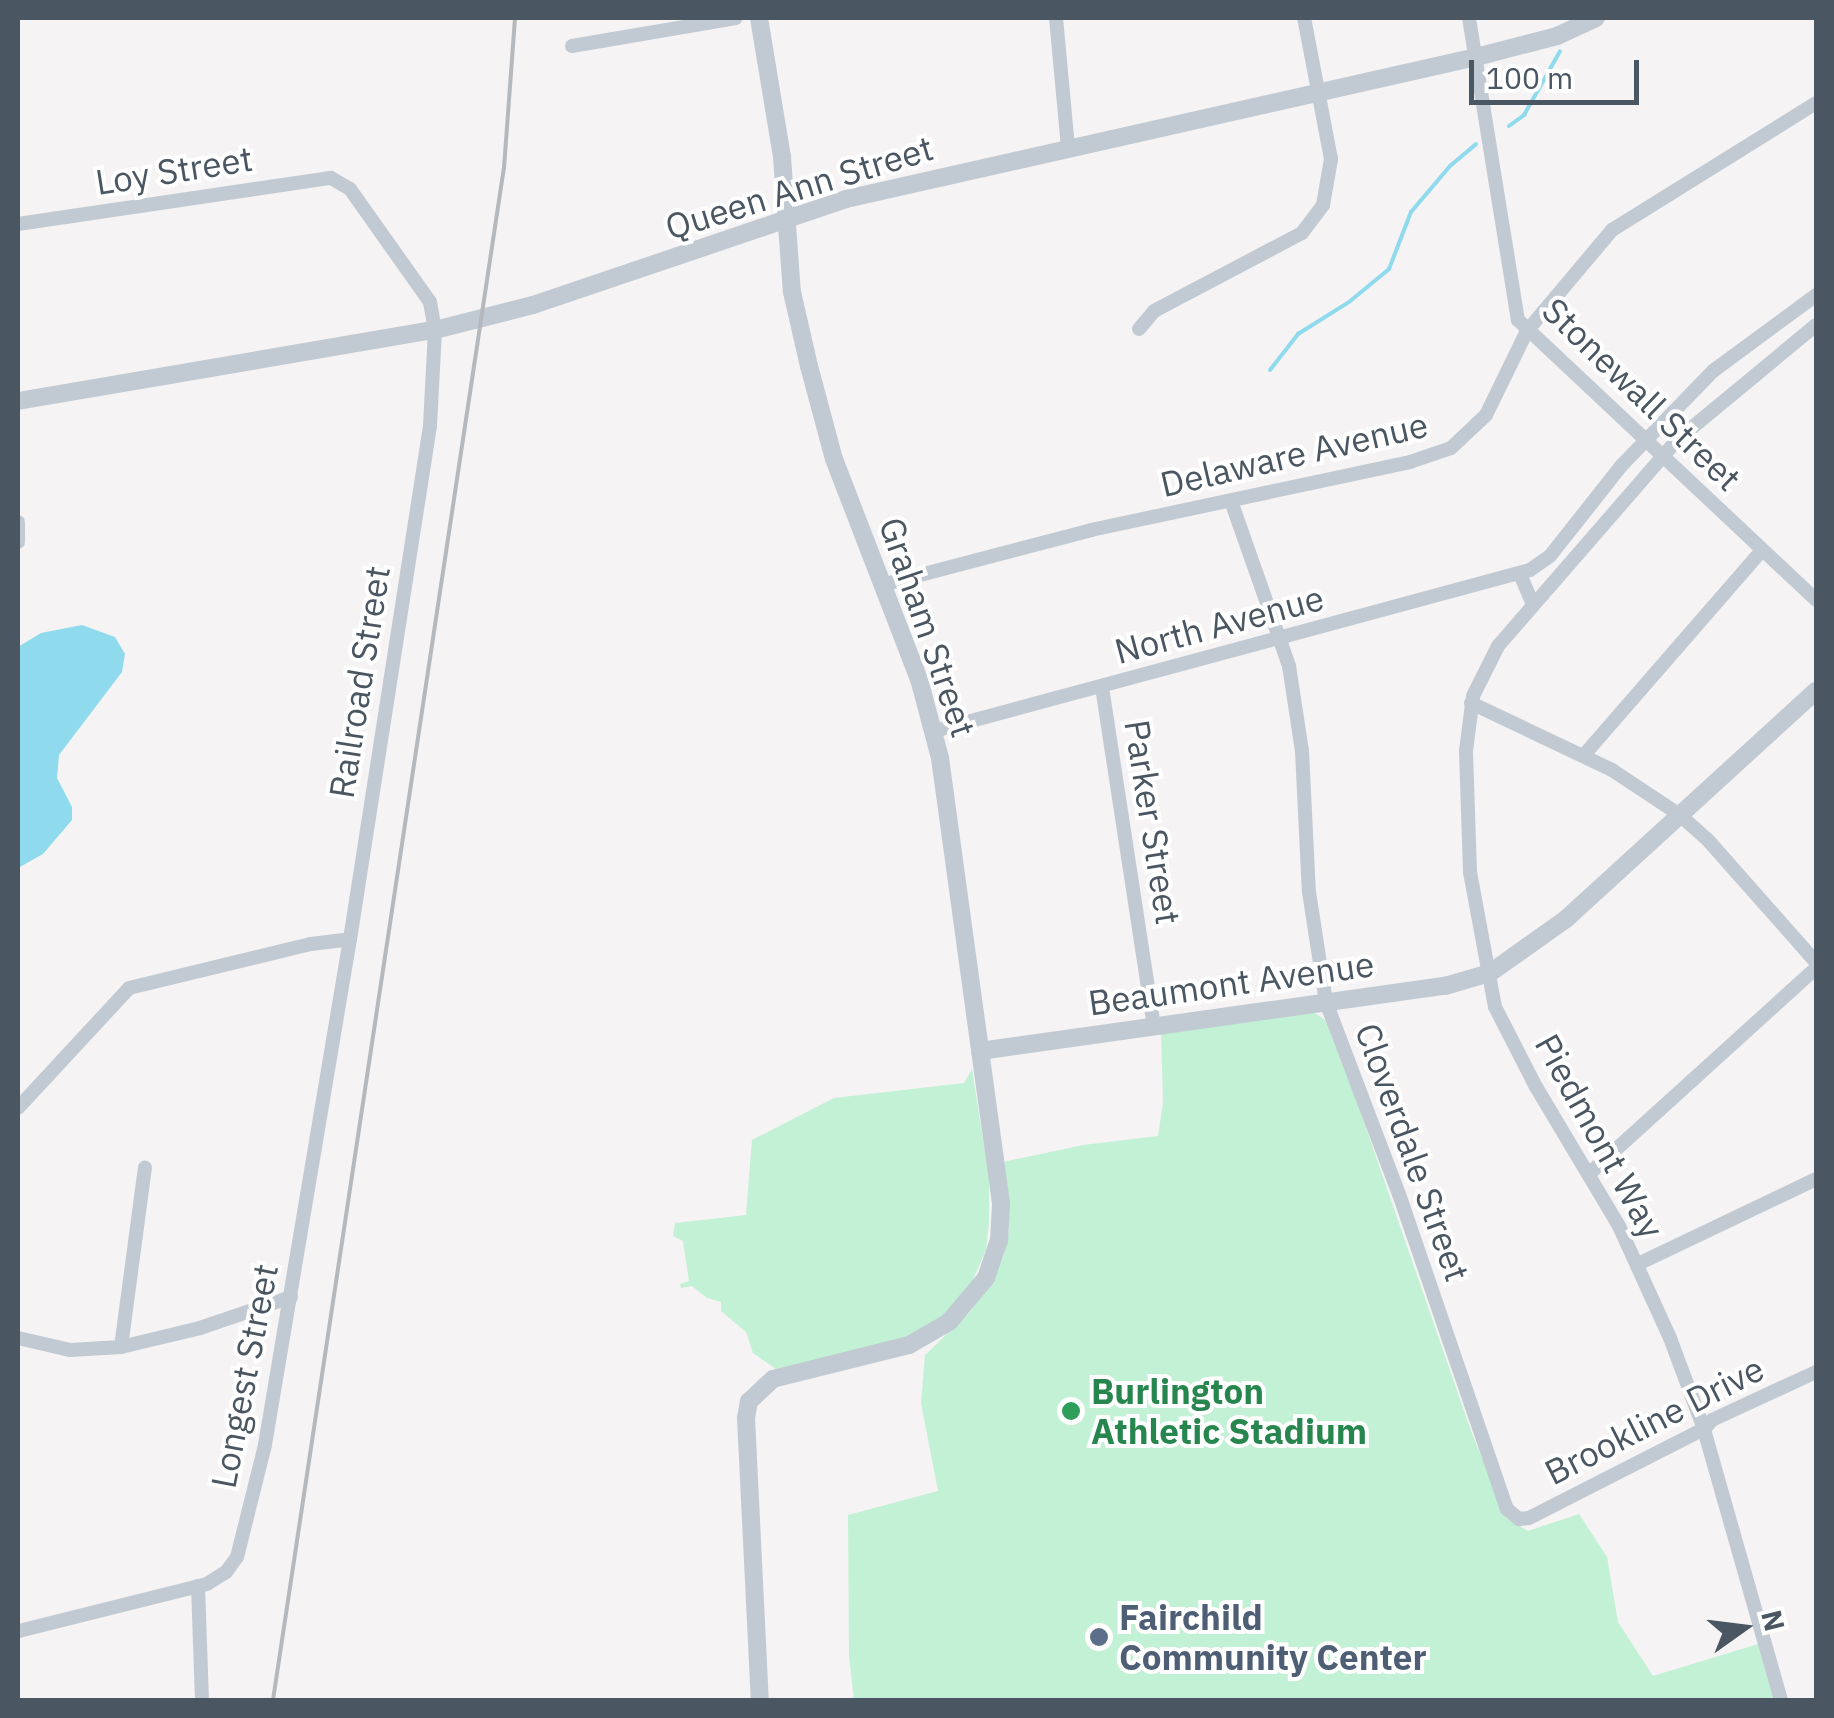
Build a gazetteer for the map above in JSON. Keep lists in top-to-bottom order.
{
  "streets": {
    "street": [
      "Loy Street",
      "Queen Ann Street",
      "Stonewall Street",
      "Delaware Avenue",
      "North Avenue",
      "Graham Street",
      "Railroad Street",
      "Parker Street",
      "Beaumont Avenue",
      "Piedmont Way",
      "Cloverdale Street",
      "Longest Street",
      "Brookline Drive"
    ]
  },
  "crossings": [
    ["Loy Street", "Queen Ann Street"],
    ["Loy Street", "Railroad Street"],
    ["Queen Ann Street", "Stonewall Street"],
    ["Queen Ann Street", "Graham Street"],
    ["Queen Ann Street", "Railroad Street"],
    ["Stonewall Street", "Delaware Avenue"],
    ["Stonewall Street", "Piedmont Way"],
    ["Delaware Avenue", "Graham Street"],
    ["Delaware Avenue", "Cloverdale Street"],
    ["North Avenue", "Graham Street"],
    ["North Avenue", "Parker Street"],
    ["North Avenue", "Cloverdale Street"],
    ["Graham Street", "Beaumont Avenue"],
    ["Railroad Street", "Longest Street"],
    ["Parker Street", "Beaumont Avenue"],
    ["Beaumont Avenue", "Piedmont Way"],
    ["Beaumont Avenue", "Cloverdale Street"],
    ["Piedmont Way", "Brookline Drive"],
    ["Cloverdale Street", "Brookline Drive"]
  ],
  "places": ["Burlington Athletic Stadium", "Fairchild Community Center"],
  "scale_bar": "100 m",
  "north": "right"
}
